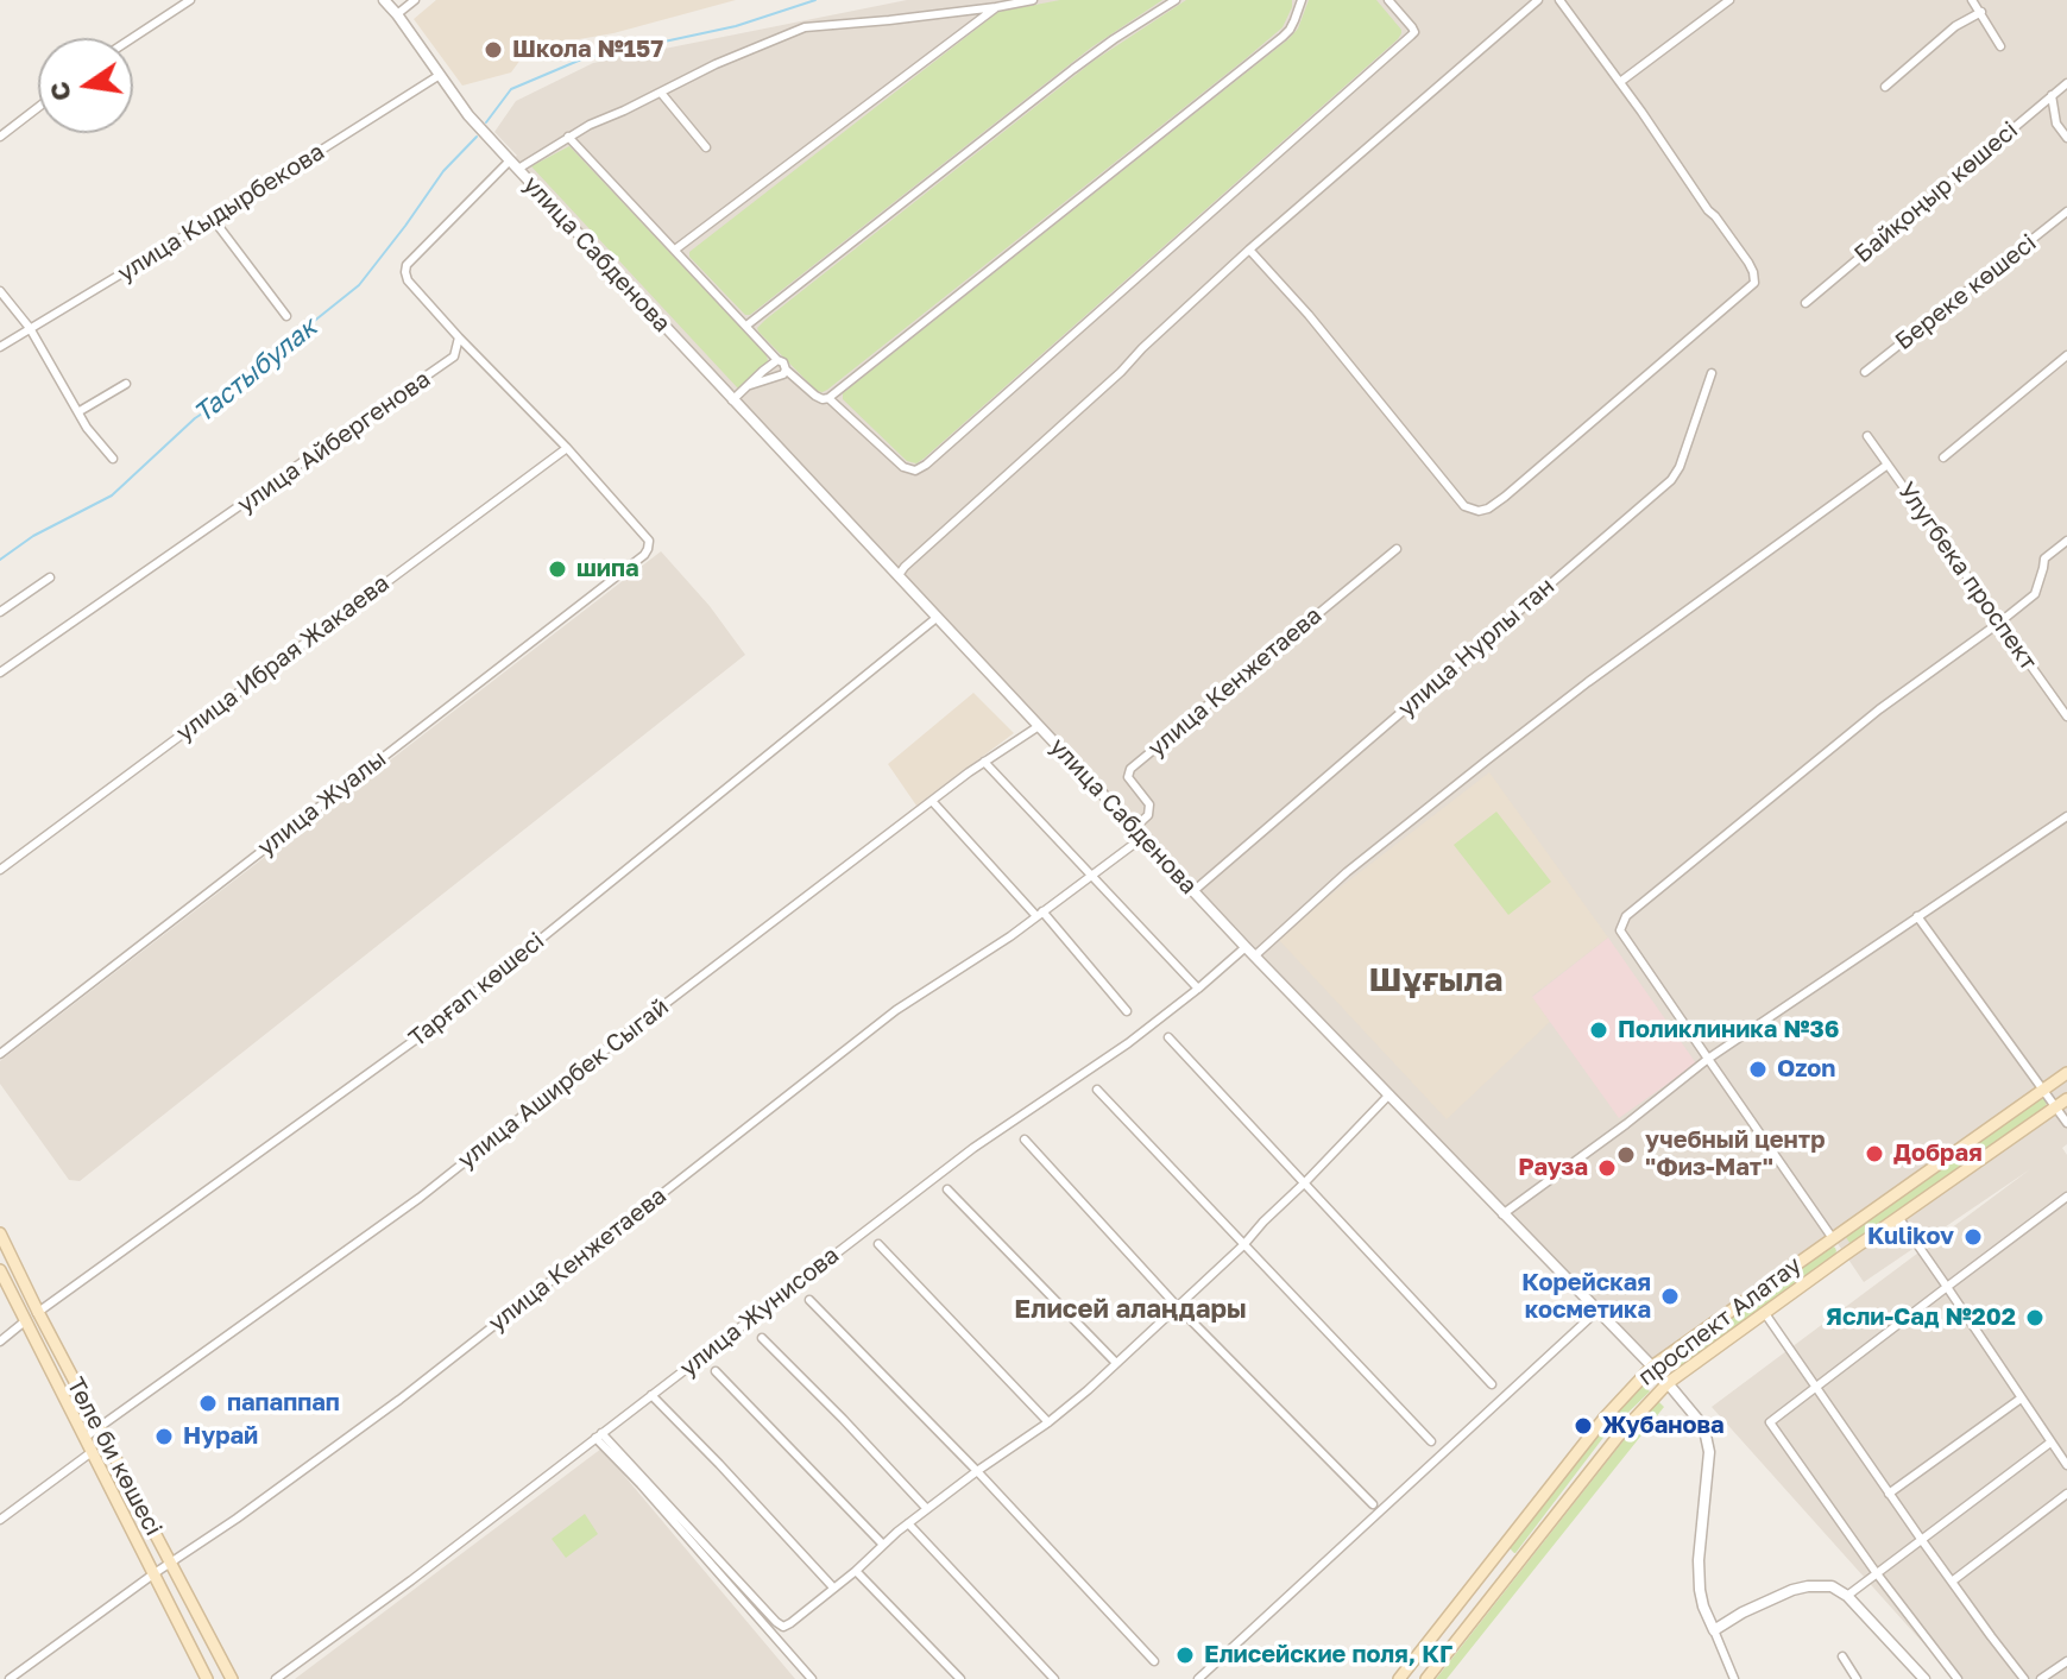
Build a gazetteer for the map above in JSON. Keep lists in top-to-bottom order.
{
  "streets": {
    "main road": ["улица Сабденова", "проспект Алатау", "Төле би көшесі"],
    "street": [
      "Байқоңыр көшесі",
      "улица Кыдырбекова",
      "Береке көшесі",
      "улица Айбергенова",
      "Улугбека проспект",
      "улица Нурлы тан",
      "улица Ибрая Жакаева",
      "улица Кенжетаева",
      "улица Жуалы",
      "Тарғап көшесі",
      "улица Аширбек Сыгай",
      "улица Жунисова"
    ]
  },
  "crossings": [
    ["улица Кыдырбекова", "улица Сабденова"],
    ["улица Сабденова", "улица Нурлы тан"],
    ["улица Сабденова", "улица Кенжетаева"],
    ["улица Сабденова", "Тарғап көшесі"],
    ["улица Сабденова", "улица Аширбек Сыгай"],
    ["улица Сабденова", "улица Жунисова"],
    ["улица Сабденова", "проспект Алатау"],
    ["улица Ибрая Жакаева", "улица Жуалы"],
    ["улица Кенжетаева", "Төле би көшесі"],
    ["Тарғап көшесі", "Төле би көшесі"],
    ["улица Аширбек Сыгай", "Төле би көшесі"]
  ],
  "districts": ["Шұғыла", "Елисей алаңдары"],
  "water": ["Тастыбулак"],
  "places": [
    "Школа №157",
    "шипа",
    "Поликлиника №36",
    "Ozon",
    "Добрая",
    "учебный центр \"Физ-Мат\"",
    "Рауза",
    "Kulikov",
    "Корейская косметика",
    "Ясли-Сад №202",
    "папаппап",
    "Жубанова",
    "Нурай",
    "Елисейские поля, КГ"
  ],
  "north": "left"
}
